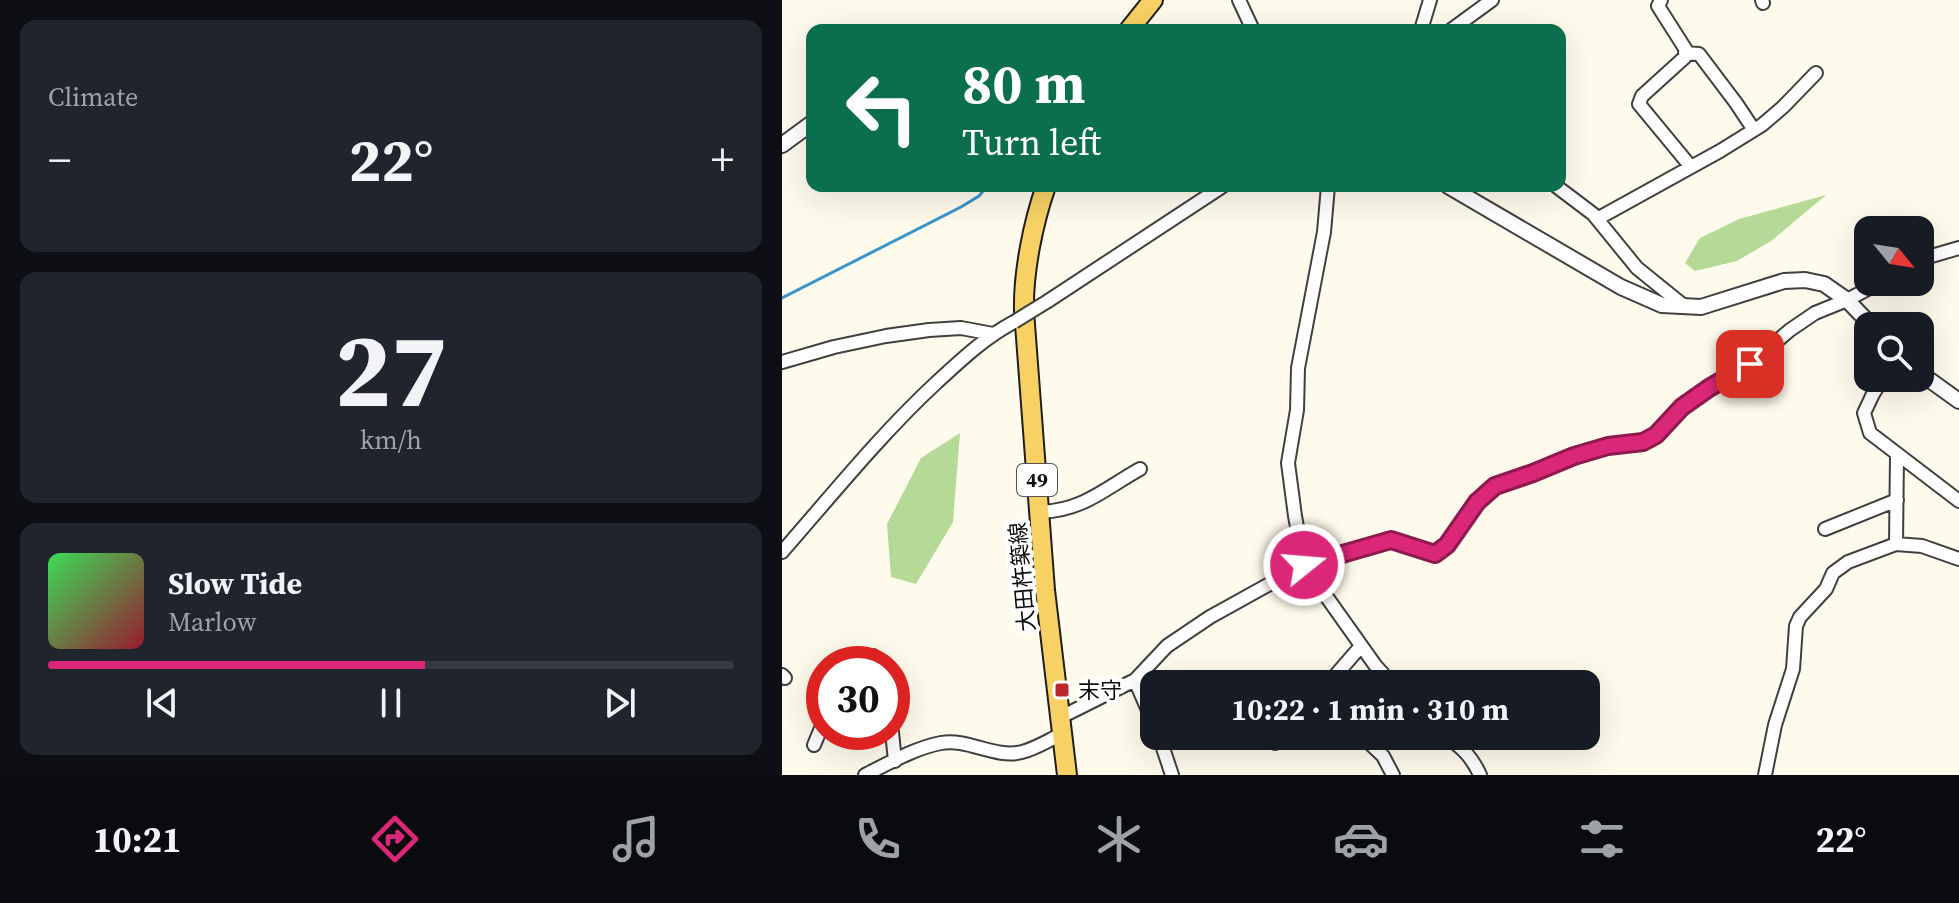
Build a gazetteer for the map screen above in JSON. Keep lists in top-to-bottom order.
{
  "streets": {
    "main road": ["49", "大田杵築線"]
  },
  "places": {
    "transit": ["末守"]
  },
  "north": "bottom right",
  "page": {
    "tile": [
      "Climate",
      ["27", "km/h"]
    ],
    "turn": ["80 m", "Turn left"],
    "heat": ["−", "22°", "+"],
    "song": ["Slow Tide", "Marlow"],
    "limit": "30",
    "trip": "10:22 · 1 min · 310 m",
    "tabs": ["10:21", "22°"]
  }
}
